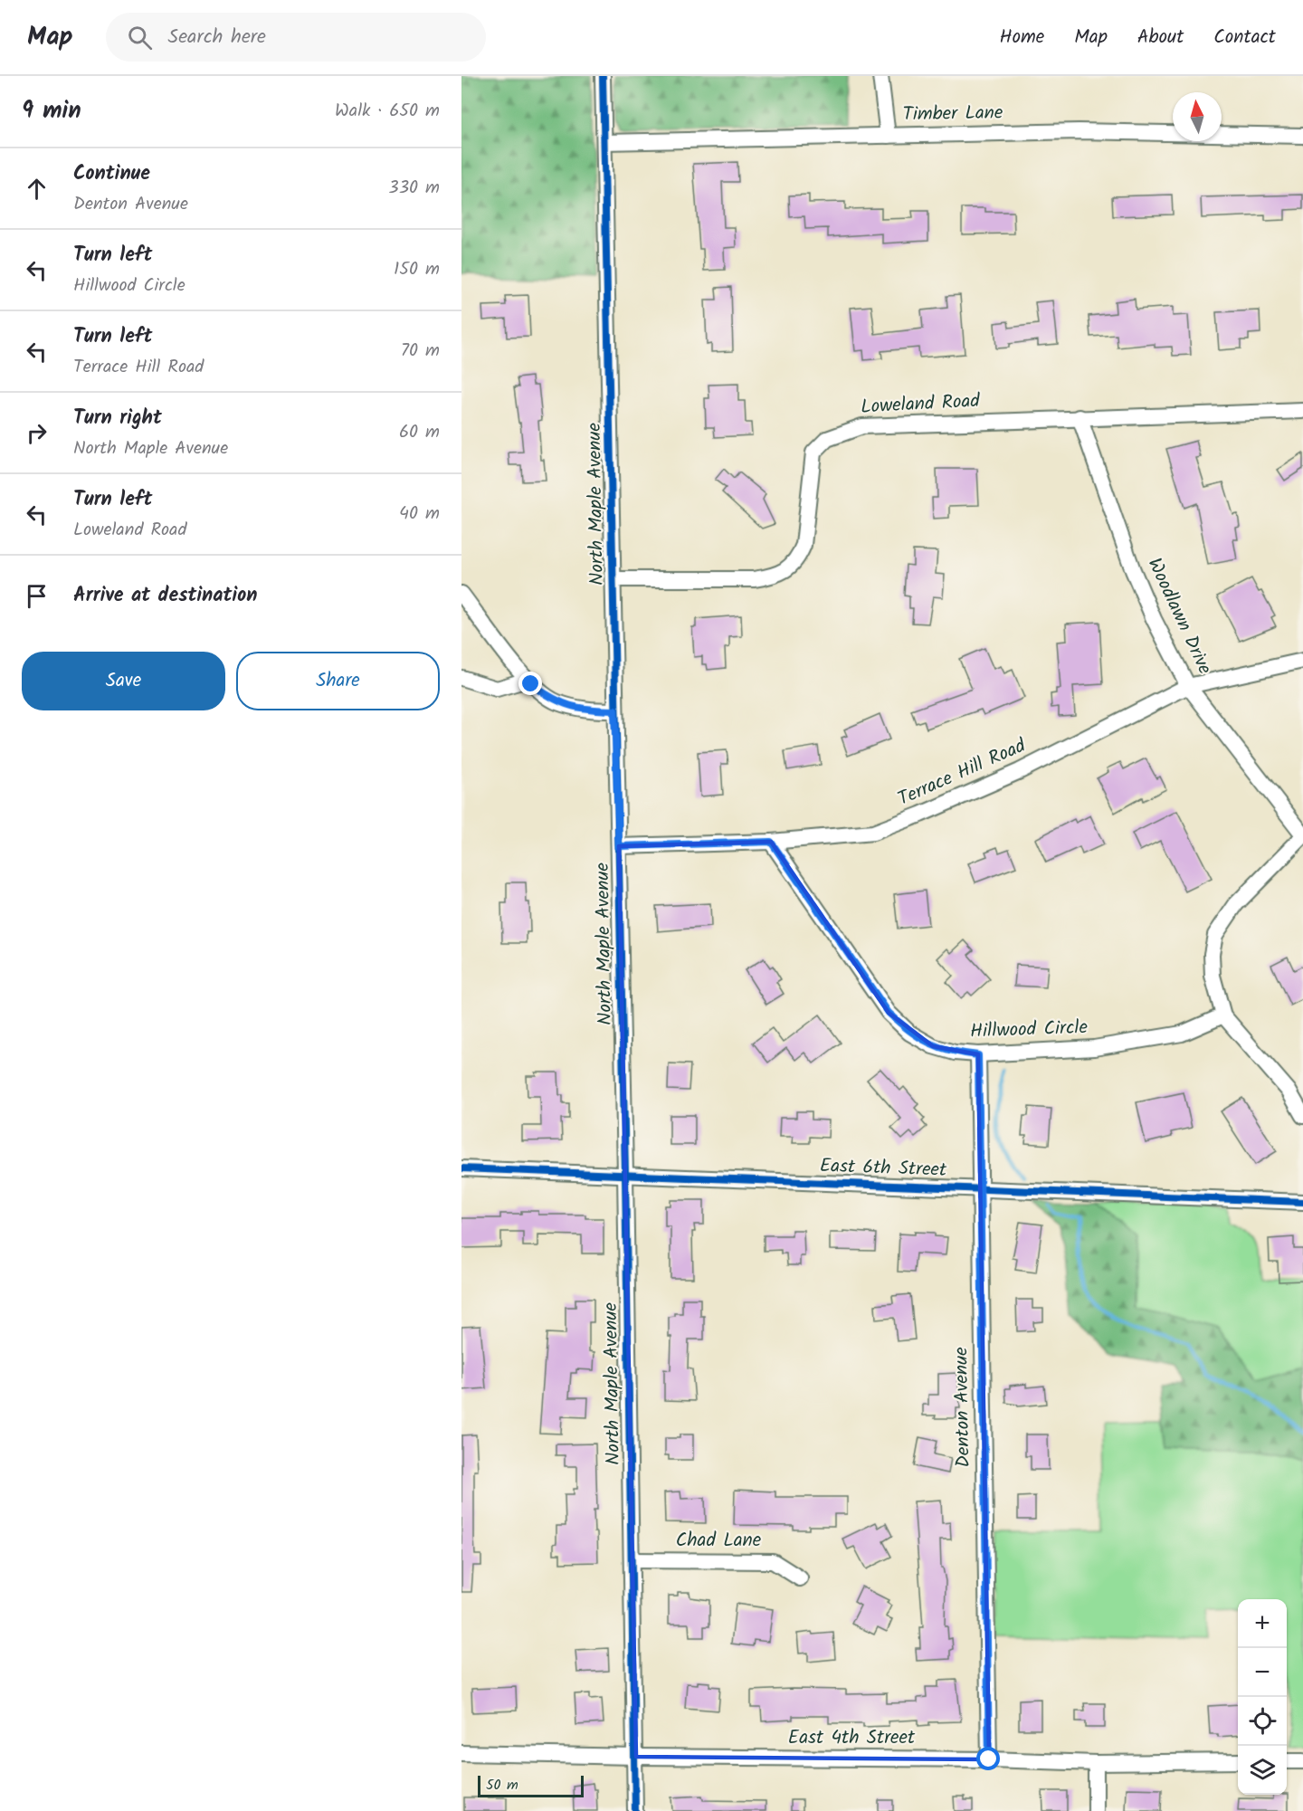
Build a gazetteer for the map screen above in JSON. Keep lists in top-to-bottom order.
{
  "streets": {
    "street": [
      "Timber Lane",
      "Loweland Road",
      "North Maple Avenue",
      "Woodlawn Drive",
      "Terrace Hill Road",
      "Hillwood Circle",
      "East 6th Street",
      "Denton Avenue",
      "Chad Lane",
      "East 4th Street"
    ]
  },
  "crossings": [
    ["Timber Lane", "North Maple Avenue"],
    ["Loweland Road", "North Maple Avenue"],
    ["Loweland Road", "Woodlawn Drive"],
    ["North Maple Avenue", "Terrace Hill Road"],
    ["North Maple Avenue", "East 6th Street"],
    ["North Maple Avenue", "Chad Lane"],
    ["North Maple Avenue", "East 4th Street"],
    ["Woodlawn Drive", "Terrace Hill Road"],
    ["Terrace Hill Road", "Hillwood Circle"],
    ["Hillwood Circle", "Denton Avenue"],
    ["East 6th Street", "Denton Avenue"],
    ["Denton Avenue", "East 4th Street"]
  ],
  "scale_bar": "50 m",
  "north": "top",
  "page": {
    "header": "Map",
    "search": "Search here",
    "nav": [
      "Home",
      "Map",
      "About",
      "Contact"
    ],
    "heading": ["9 min", "Walk · 650 m"],
    "list": [
      ["Continue", "Denton Avenue", "330 m"],
      ["Turn left", "Hillwood Circle", "150 m"],
      ["Turn left", "Terrace Hill Road", "70 m"],
      ["Turn right", "North Maple Avenue", "60 m"],
      ["Turn left", "Loweland Road", "40 m"],
      "Arrive at destination"
    ],
    "buttons": ["Save", "Share"],
    "map_buttons": ["+", "−"],
    "scale": "50 m"
  }
}
